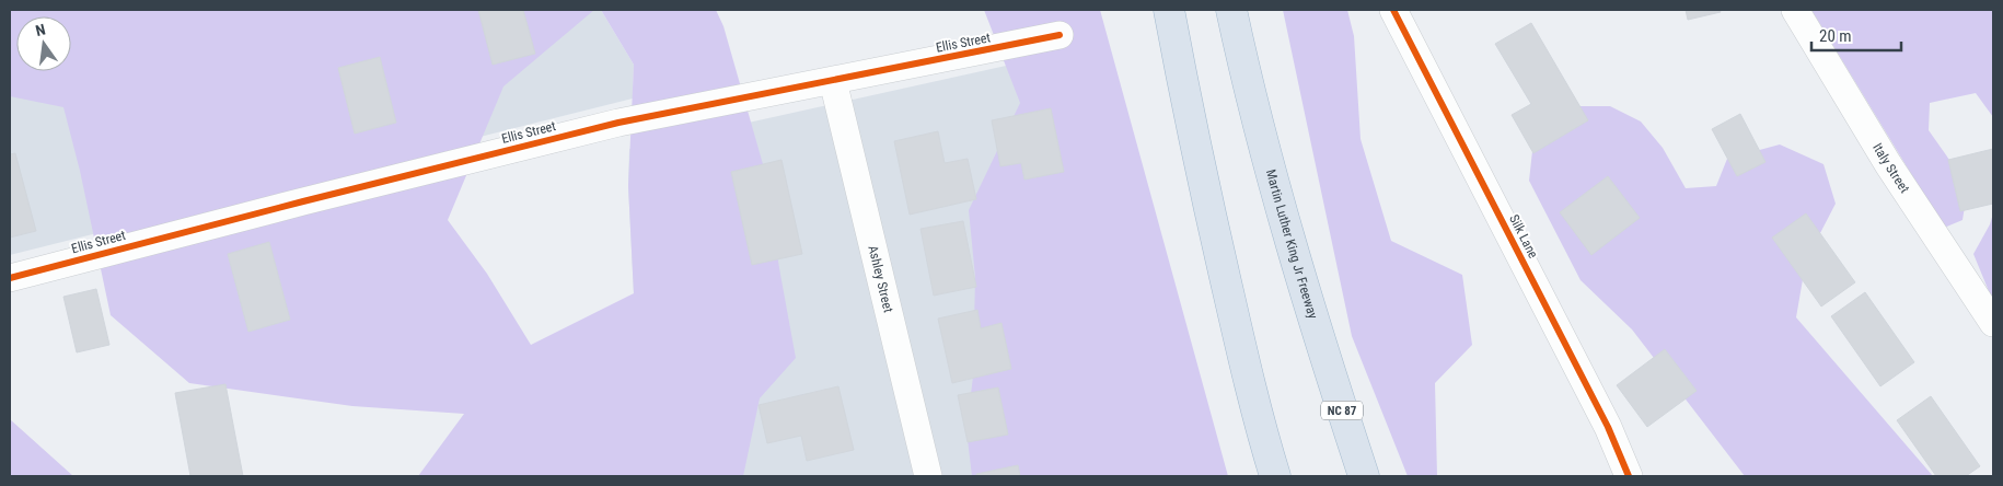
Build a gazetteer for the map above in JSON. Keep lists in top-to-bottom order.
{
  "streets": {
    "highway": ["Martin Luther King Jr Freeway", "NC 87"],
    "street": [
      "Ellis Street",
      "Italy Street",
      "Silk Lane",
      "Ashley Street"
    ]
  },
  "crossings": [
    ["Ellis Street", "Ashley Street"]
  ],
  "scale_bar": "20 m",
  "north": "top"
}
